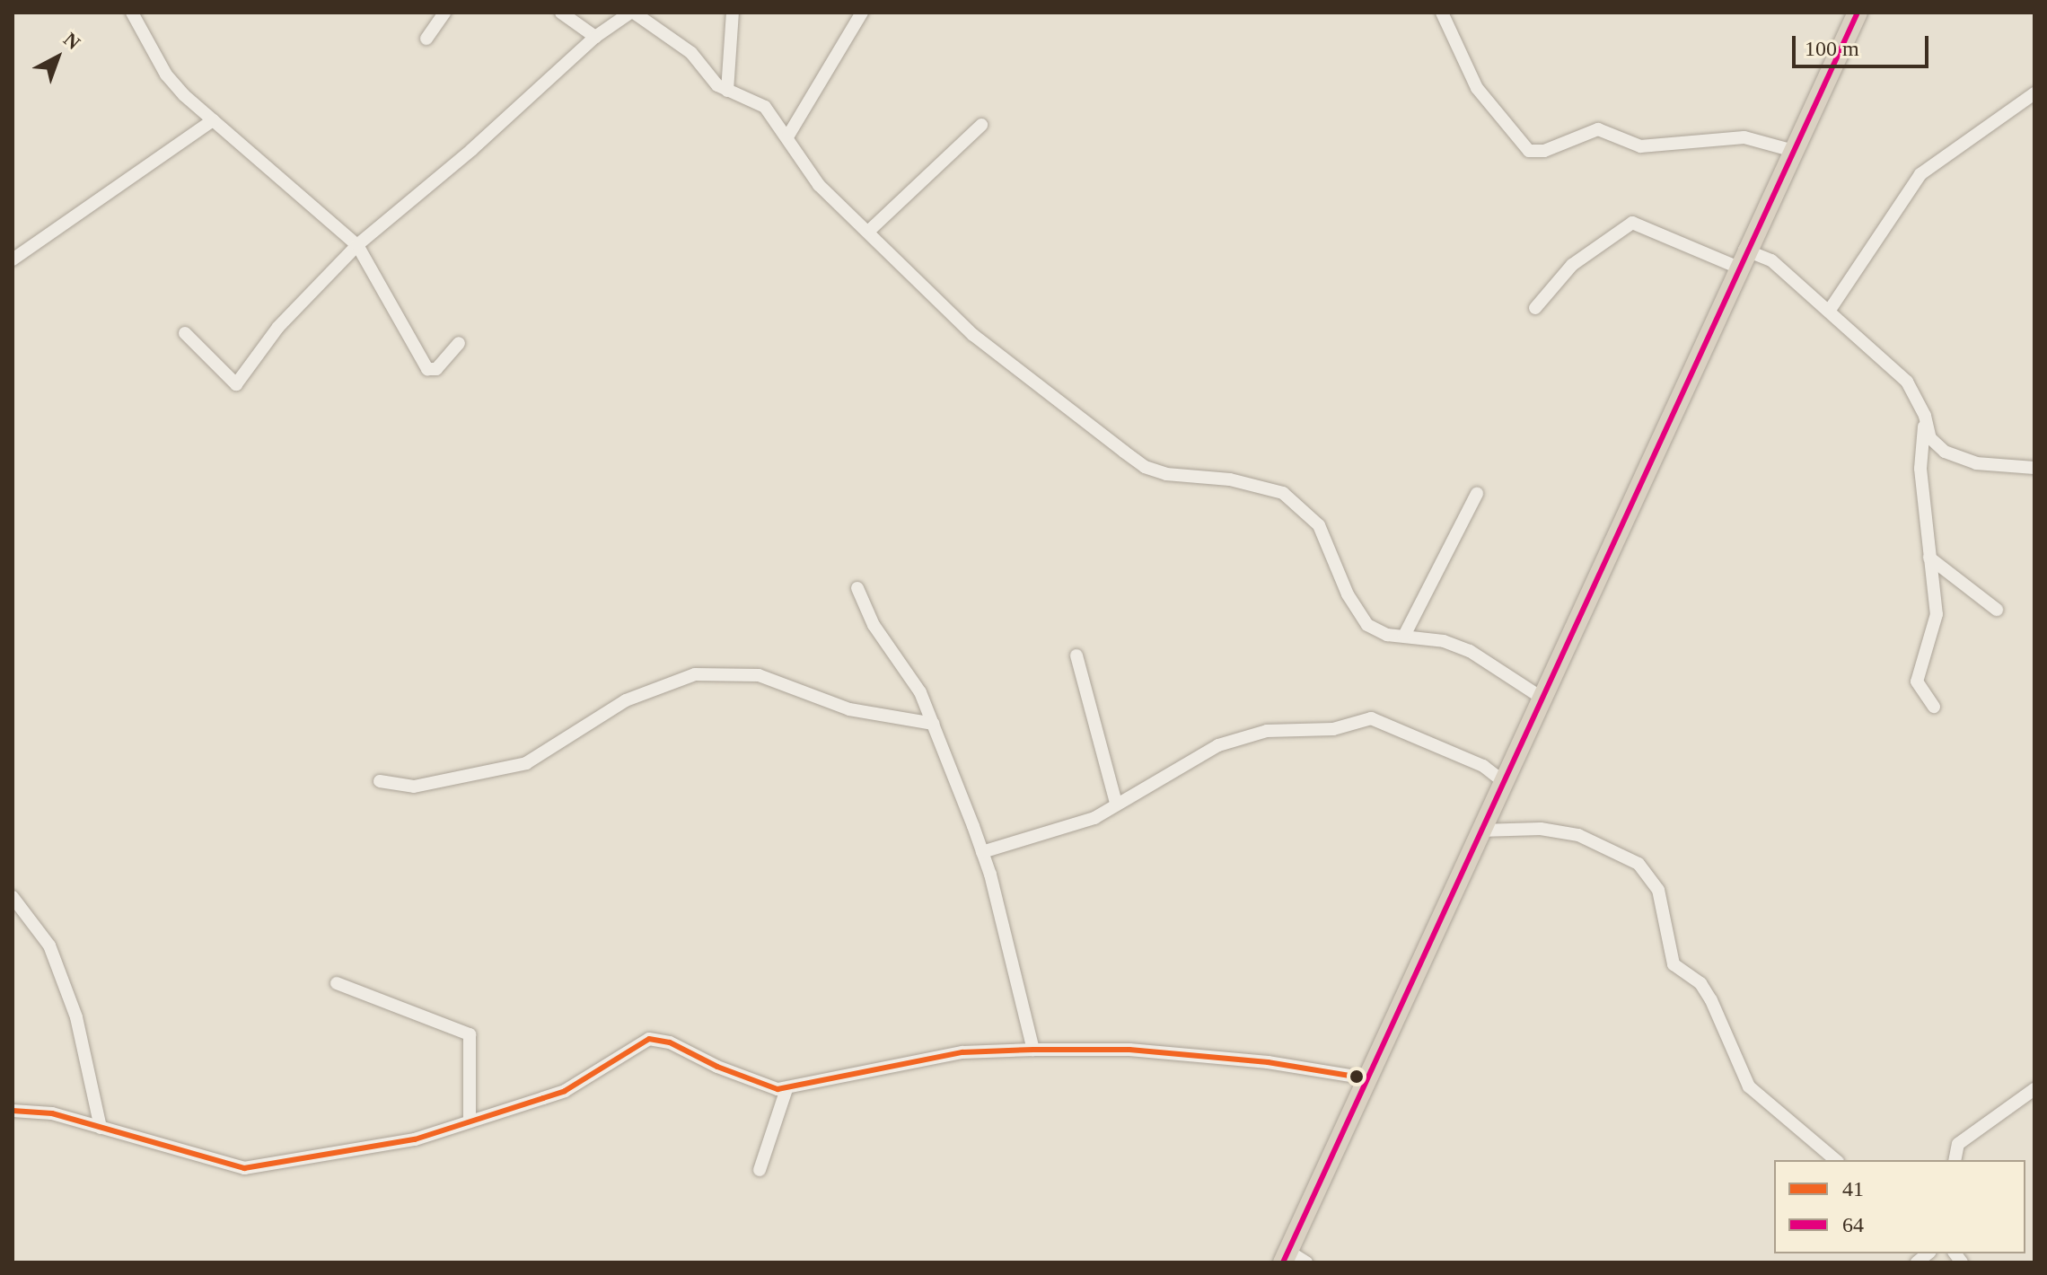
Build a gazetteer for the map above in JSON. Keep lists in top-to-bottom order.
{
  "lines": ["transit line 64", "transit line 41"],
  "legend": ["41", "64"],
  "scale_bar": "100 m",
  "north": "top right"
}
